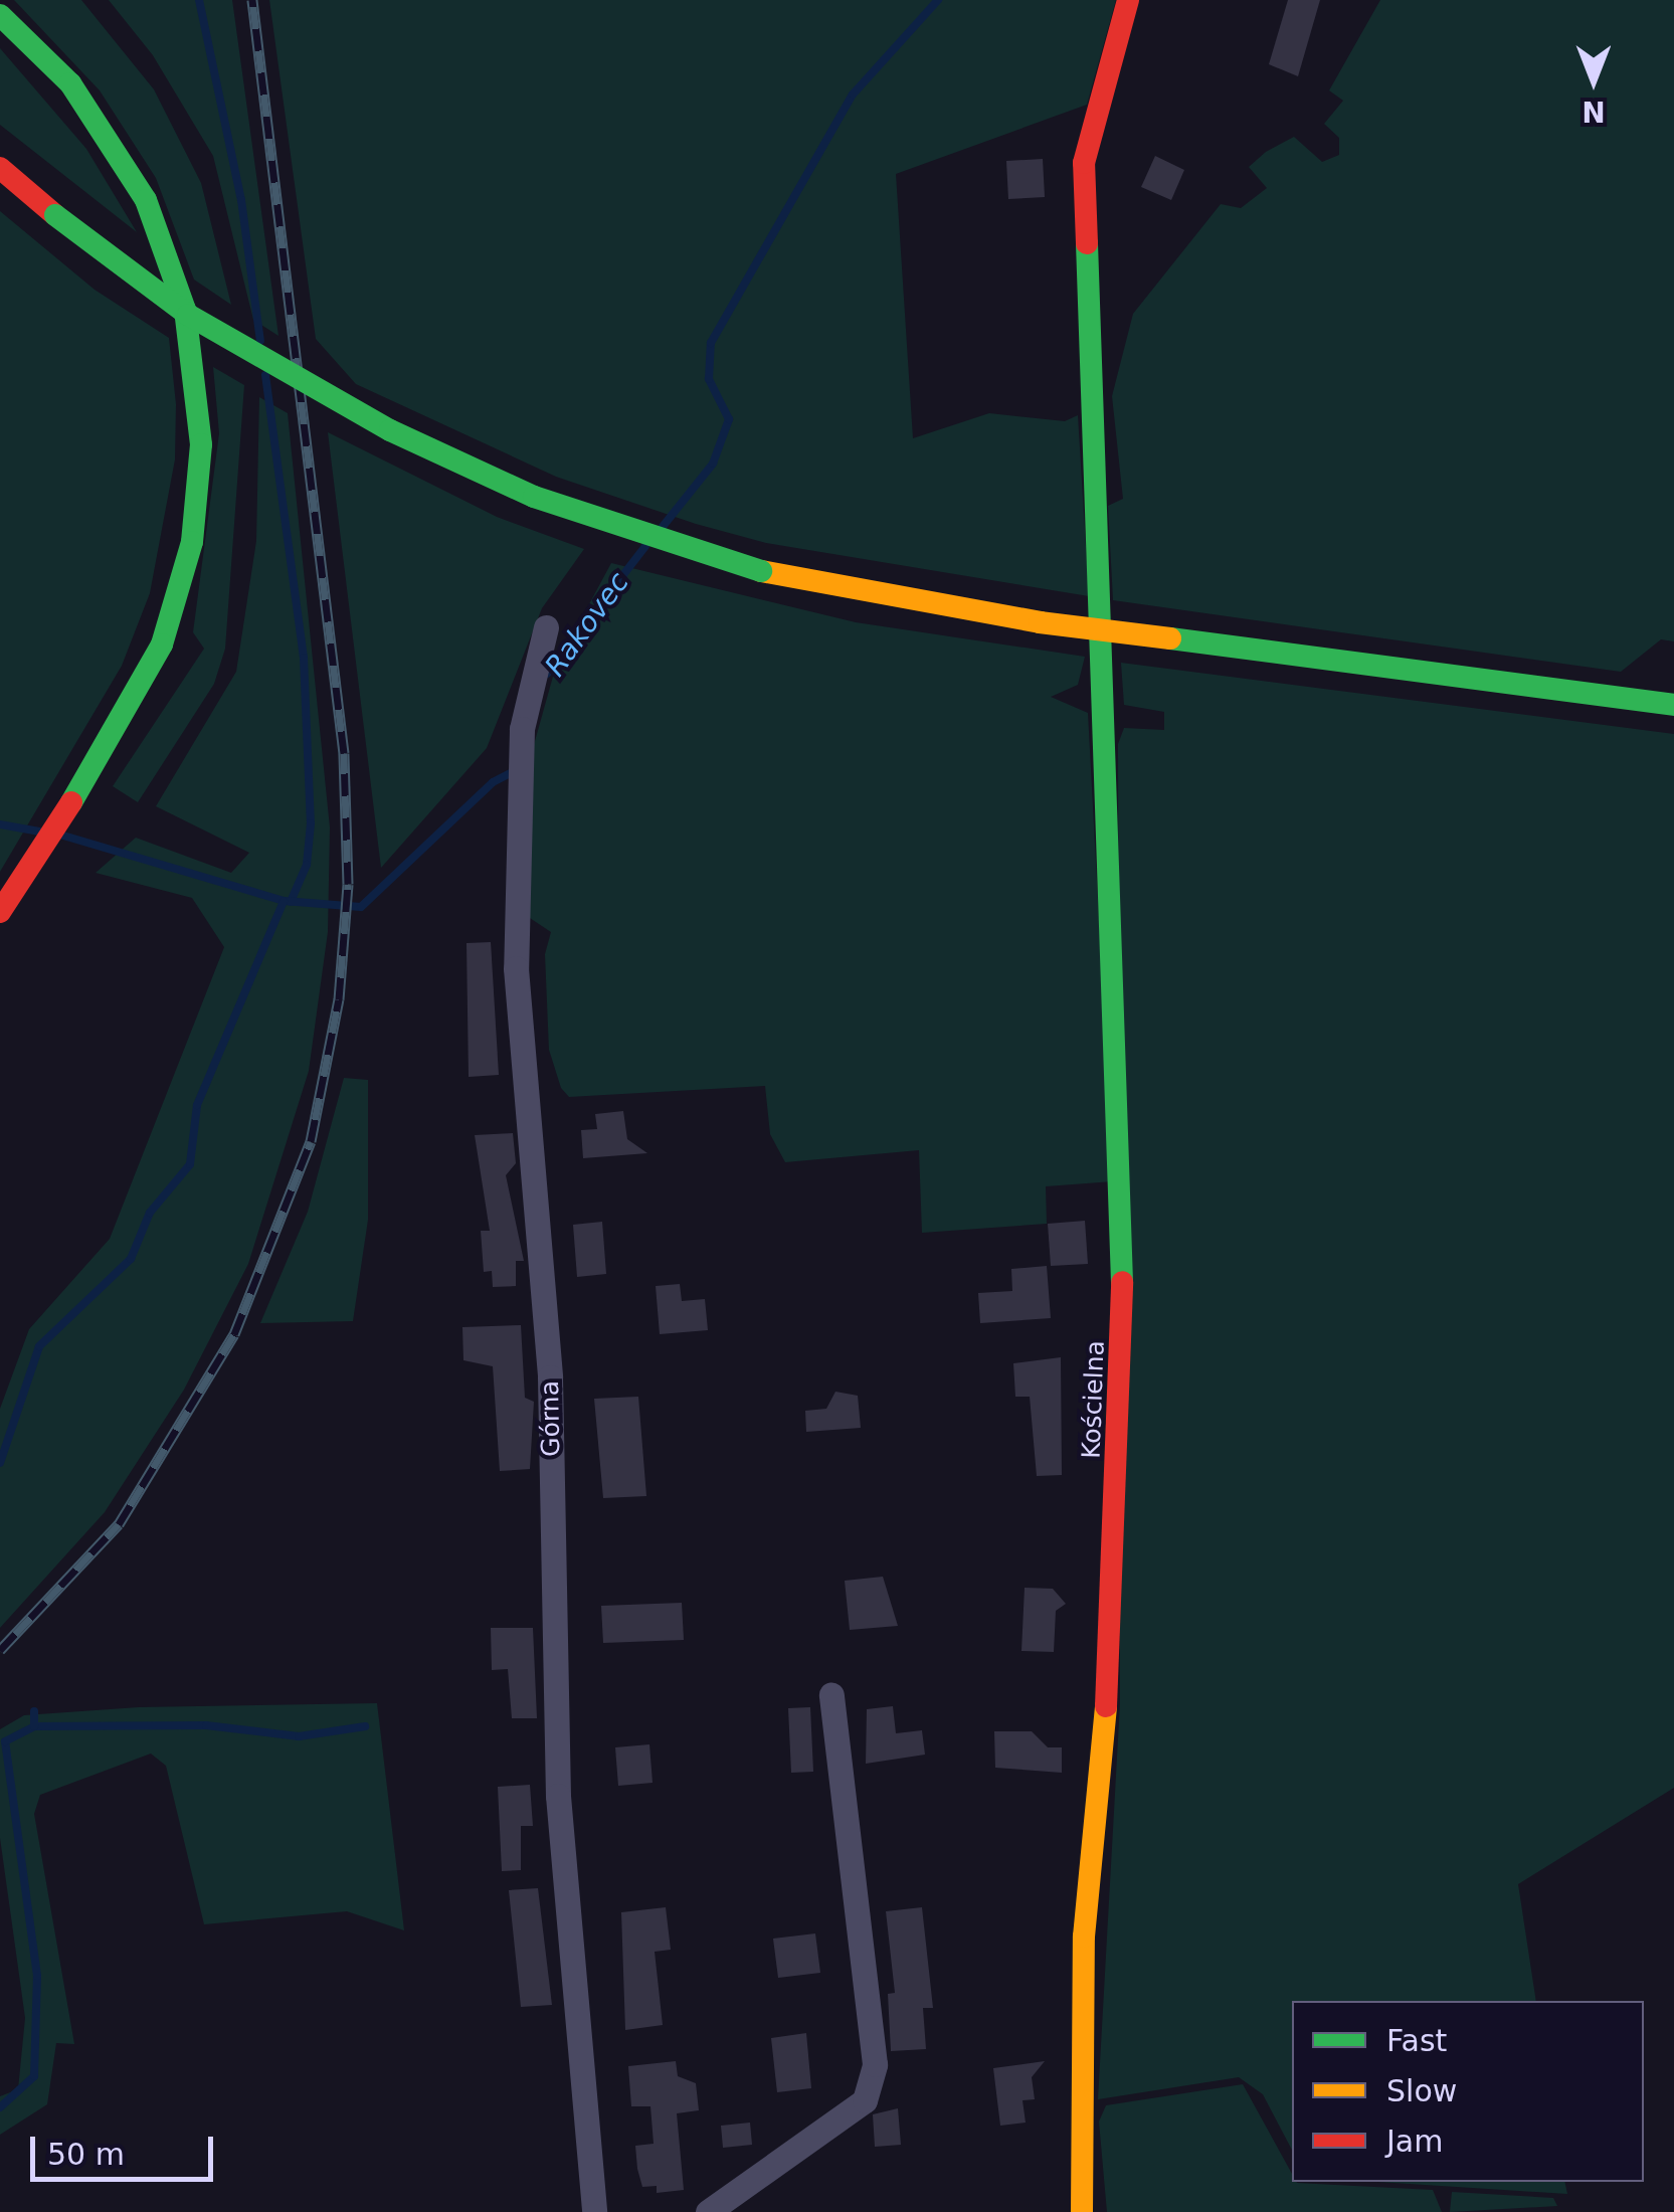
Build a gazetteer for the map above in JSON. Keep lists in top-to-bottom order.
{
  "streets": {
    "main road": ["Kościelna"],
    "street": ["Górna"]
  },
  "water": ["Rakovec"],
  "legend": ["Fast", "Slow", "Jam"],
  "scale_bar": "50 m",
  "north": "bottom"
}
